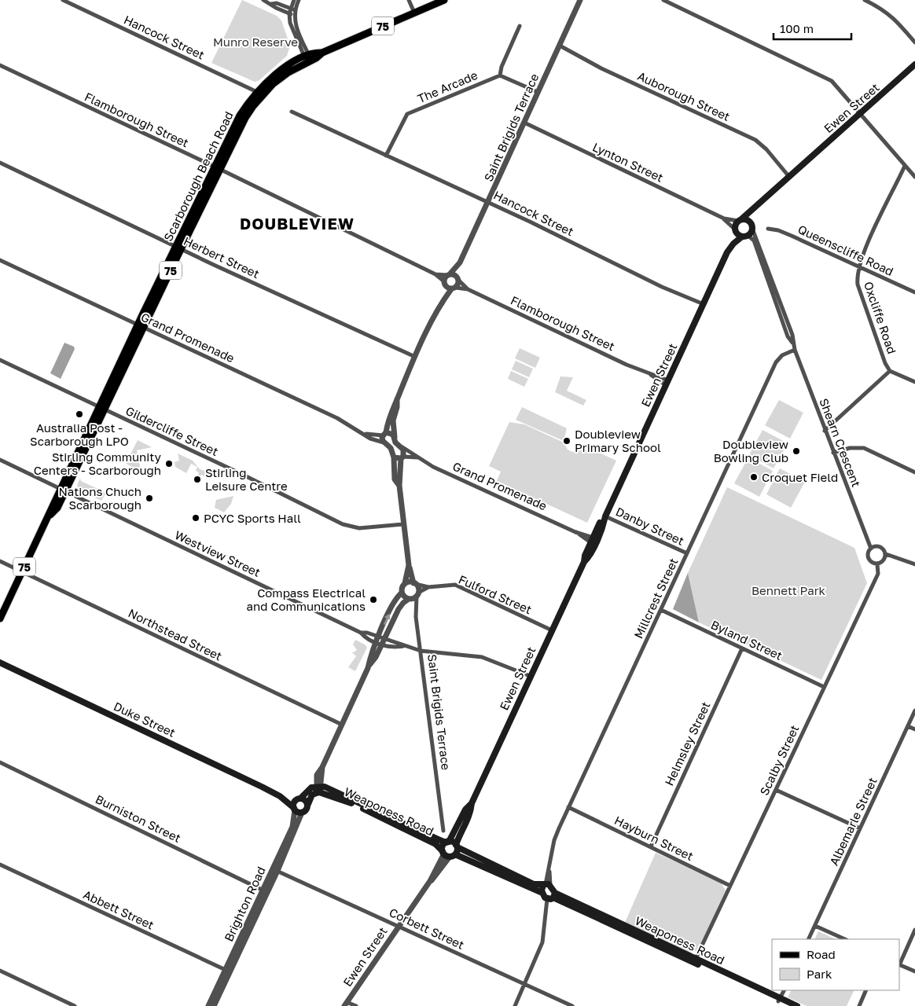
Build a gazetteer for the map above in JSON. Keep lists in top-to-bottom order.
{
  "streets": {
    "main road": [
      "75",
      "Ewen Street",
      "Scarborough Beach Road",
      "Duke Street",
      "Weaponess Road"
    ],
    "street": [
      "Hancock Street",
      "The Arcade",
      "Auborough Street",
      "Flamborough Street",
      "Saint Brigids Terrace",
      "Lynton Street",
      "Queenscliffe Road",
      "Herbert Street",
      "Oxcliffe Road",
      "Grand Promenade",
      "Gildercliffe Street",
      "Shearn Crescent",
      "Danby Street",
      "Westview Street",
      "Fulford Street",
      "Millcrest Street",
      "Northstead Street",
      "Byland Street",
      "Helmsley Street",
      "Scalby Street",
      "Burniston Street",
      "Albemarle Street",
      "Hayburn Street",
      "Brighton Road",
      "Abbett Street",
      "Corbett Street"
    ]
  },
  "crossings": [
    ["Hancock Street", "The Arcade"],
    ["Hancock Street", "Ewen Street"],
    ["Hancock Street", "Saint Brigids Terrace"],
    ["Hancock Street", "Scarborough Beach Road"],
    ["Auborough Street", "Ewen Street"],
    ["Auborough Street", "Saint Brigids Terrace"],
    ["Ewen Street", "Flamborough Street"],
    ["Ewen Street", "Lynton Street"],
    ["Ewen Street", "Grand Promenade"],
    ["Ewen Street", "Shearn Crescent"],
    ["Ewen Street", "Danby Street"],
    ["Ewen Street", "Westview Street"],
    ["Ewen Street", "Fulford Street"],
    ["Ewen Street", "Weaponess Road"],
    ["Ewen Street", "Corbett Street"],
    ["Flamborough Street", "Saint Brigids Terrace"],
    ["Flamborough Street", "Scarborough Beach Road"],
    ["Saint Brigids Terrace", "Lynton Street"],
    ["Saint Brigids Terrace", "Westview Street"],
    ["Saint Brigids Terrace", "Fulford Street"],
    ["Scarborough Beach Road", "Herbert Street"],
    ["Scarborough Beach Road", "Grand Promenade"],
    ["Scarborough Beach Road", "Gildercliffe Street"],
    ["Scarborough Beach Road", "Westview Street"],
    ["Scarborough Beach Road", "Northstead Street"],
    ["Queenscliffe Road", "Oxcliffe Road"],
    ["Shearn Crescent", "Millcrest Street"],
    ["Shearn Crescent", "Scalby Street"],
    ["Danby Street", "Millcrest Street"],
    ["Millcrest Street", "Byland Street"],
    ["Millcrest Street", "Hayburn Street"],
    ["Byland Street", "Helmsley Street"],
    ["Byland Street", "Scalby Street"],
    ["Duke Street", "Brighton Road"],
    ["Helmsley Street", "Hayburn Street"],
    ["Scalby Street", "Weaponess Road"],
    ["Scalby Street", "Hayburn Street"],
    ["Burniston Street", "Brighton Road"],
    ["Brighton Road", "Abbett Street"],
    ["Brighton Road", "Corbett Street"]
  ],
  "districts": ["DOUBLEVIEW"],
  "parks": ["Munro Reserve", "Bennett Park"],
  "places": [
    "Australia Post - Scarborough LPO",
    "Doubleview Primary School",
    "Doubleview Bowling Club",
    "Stirling Community Centers - Scarborough",
    "Croquet Field",
    "Stirling Leisure Centre",
    "Nations Chuch Scarborough",
    "PCYC Sports Hall",
    "Compass Electrical and Communications"
  ],
  "legend": ["Road", "Park"],
  "scale_bar": "100 m"
}
